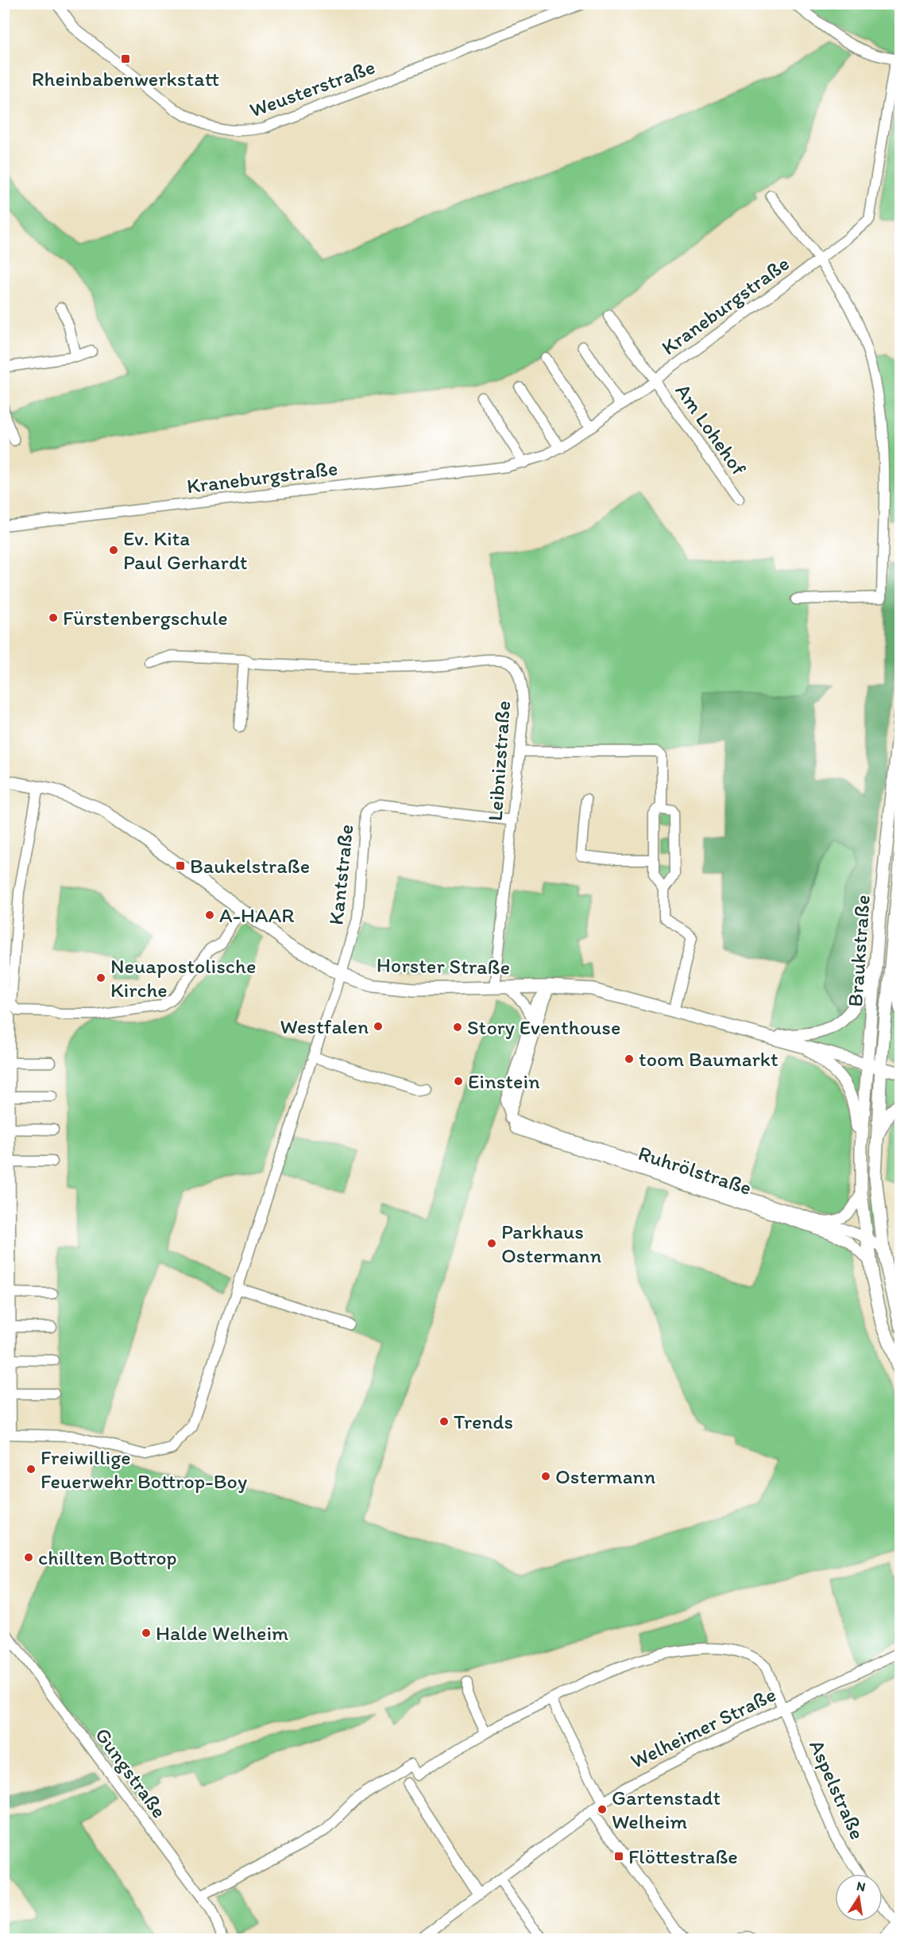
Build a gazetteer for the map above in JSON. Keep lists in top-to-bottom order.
{
  "streets": {
    "main road": ["Braukstraße", "Horster Straße"],
    "street": [
      "Weusterstraße",
      "Kraneburgstraße",
      "Am Lohehof",
      "Leibnizstraße",
      "Kantstraße",
      "Ruhrölstraße",
      "Welheimer Straße",
      "Gungstraße",
      "Aspelstraße"
    ]
  },
  "crossings": [
    ["Kraneburgstraße", "Am Lohehof"],
    ["Leibnizstraße", "Kantstraße"],
    ["Leibnizstraße", "Horster Straße"],
    ["Kantstraße", "Horster Straße"],
    ["Braukstraße", "Horster Straße"],
    ["Braukstraße", "Ruhrölstraße"],
    ["Welheimer Straße", "Aspelstraße"]
  ],
  "places": {
    "transit": ["Rheinbabenwerkstatt", "Baukelstraße", "Flöttestraße"],
    "other": [
      "Ev. Kita Paul Gerhardt",
      "Fürstenbergschule",
      "A-HAAR",
      "Neuapostolische Kirche",
      "Westfalen",
      "Story Eventhouse",
      "toom Baumarkt",
      "Einstein",
      "Parkhaus Ostermann",
      "Trends",
      "Freiwillige Feuerwehr Bottrop-Boy",
      "Ostermann",
      "chillten Bottrop",
      "Halde Welheim",
      "Gartenstadt Welheim"
    ]
  },
  "north": "top"
}
